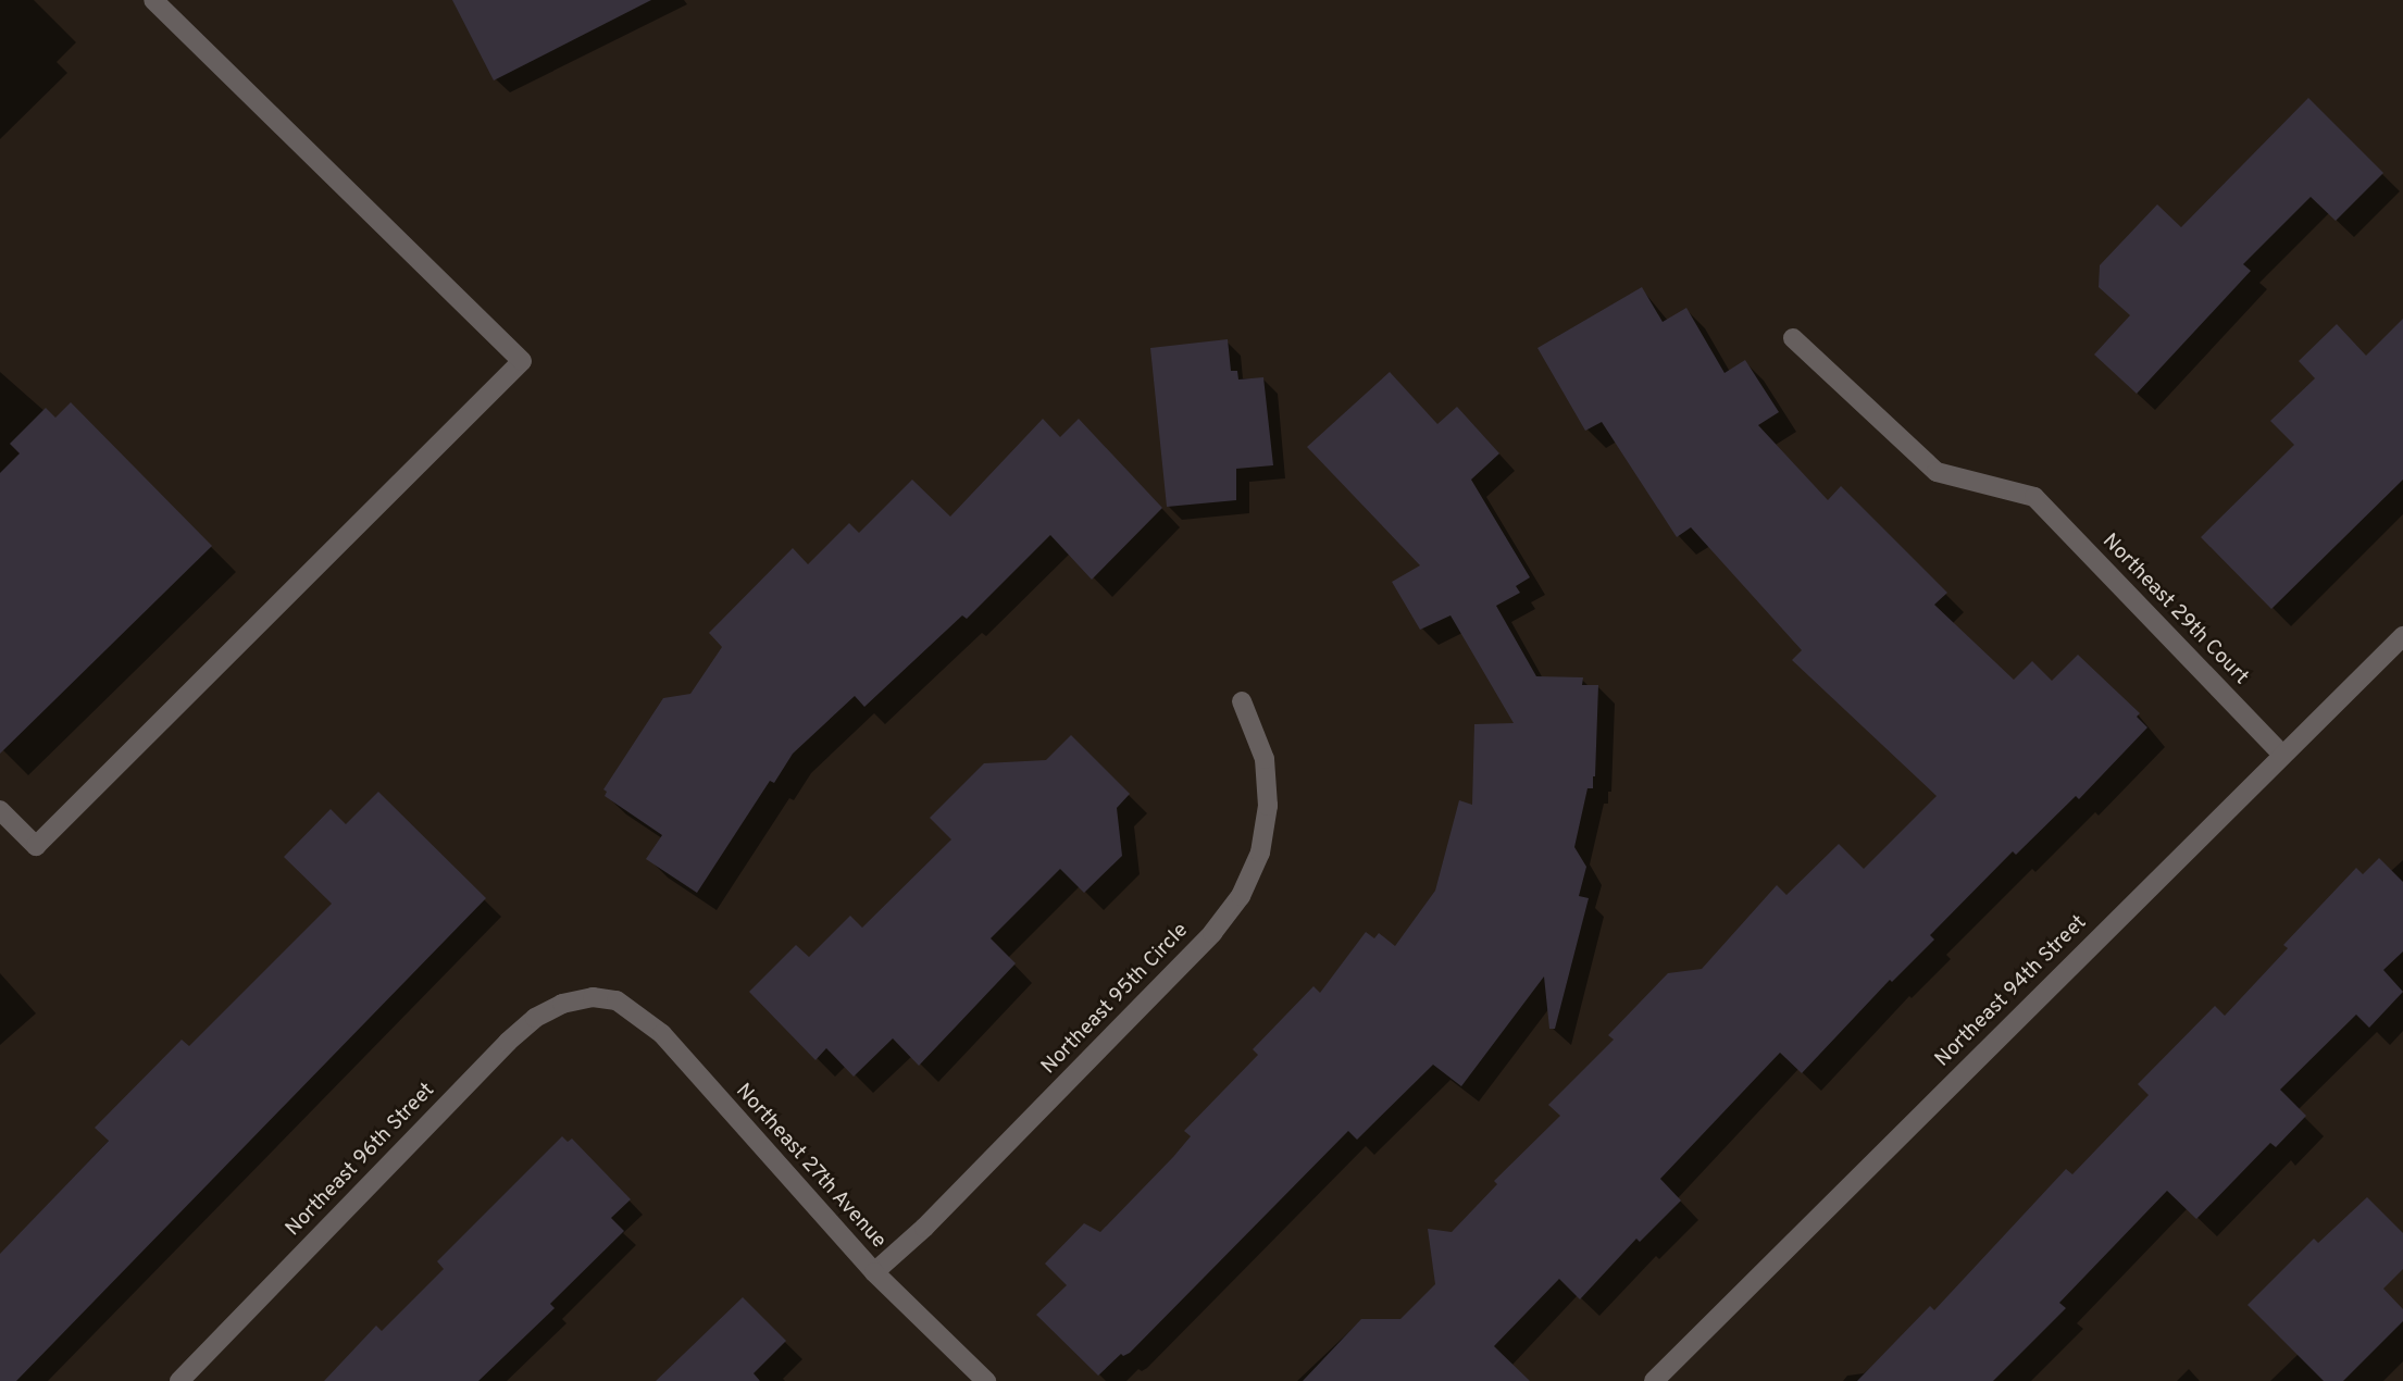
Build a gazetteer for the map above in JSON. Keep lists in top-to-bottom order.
{
  "streets": {
    "street": [
      "Northeast 29th Court",
      "Northeast 94th Street",
      "Northeast 95th Circle",
      "Northeast 96th Street",
      "Northeast 27th Avenue"
    ]
  },
  "crossings": [
    ["Northeast 29th Court", "Northeast 94th Street"],
    ["Northeast 95th Circle", "Northeast 27th Avenue"],
    ["Northeast 96th Street", "Northeast 27th Avenue"]
  ]
}
